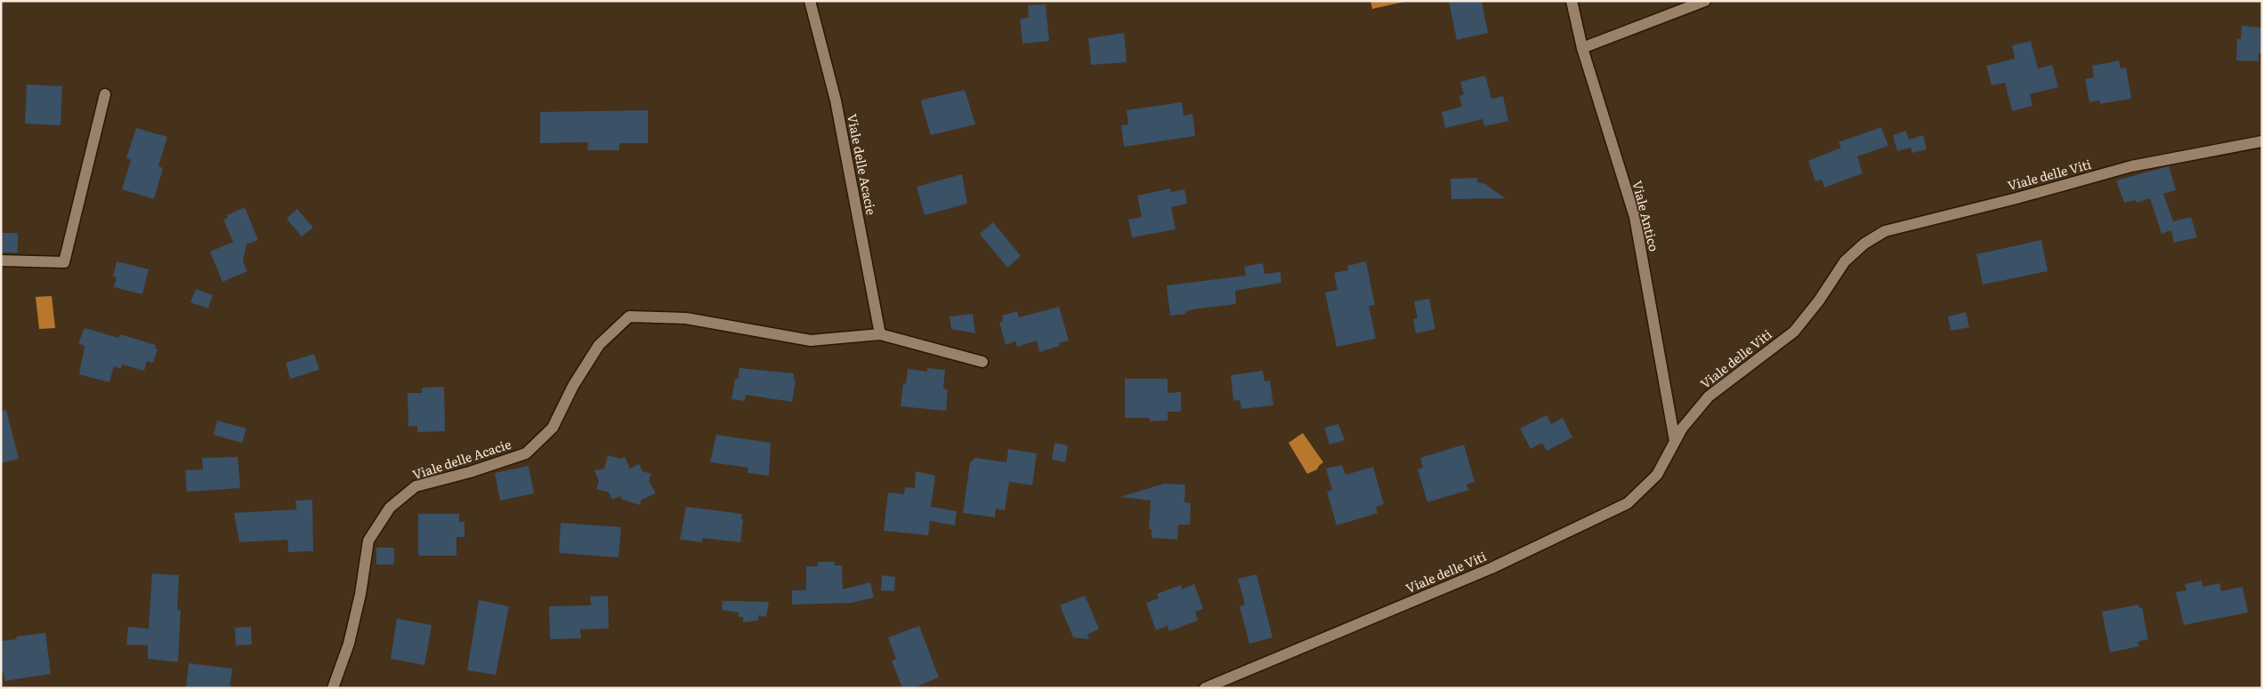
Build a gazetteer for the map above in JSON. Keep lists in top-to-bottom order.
{
  "streets": {
    "street": ["Viale delle Acacie", "Viale delle Viti", "Viale Antico"]
  },
  "crossings": [
    ["Viale delle Viti", "Viale Antico"]
  ]
}
